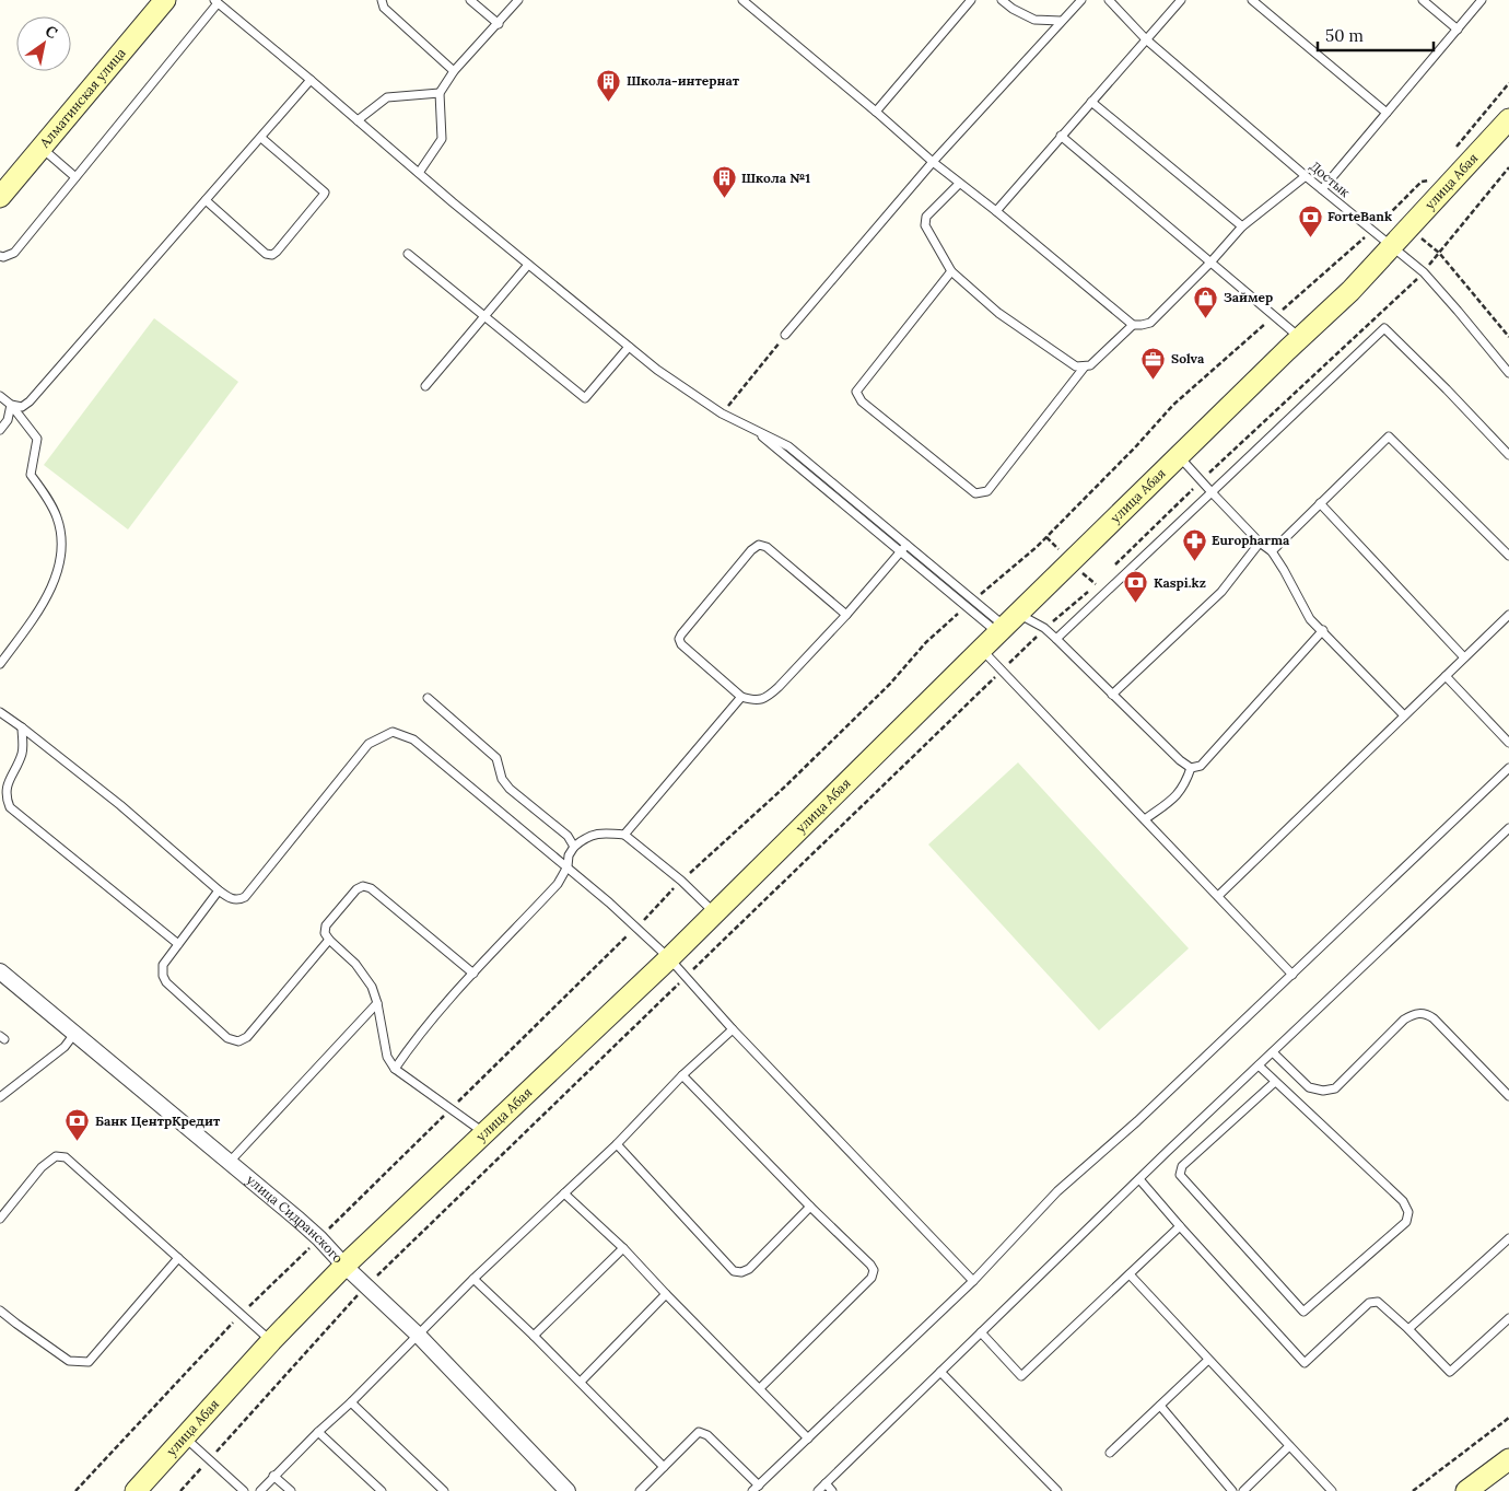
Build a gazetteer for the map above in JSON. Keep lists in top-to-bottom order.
{
  "streets": {
    "street": ["Алматинская улица", "улица Абая", "улица Сидранского"],
    "lane": ["Достык"]
  },
  "crossings": [
    ["Достык", "улица Абая"],
    ["улица Абая", "улица Сидранского"]
  ],
  "places": {
    "building": ["Школа-интернат", "Школа №1"],
    "bank": ["ForteBank", "Kaspi.kz", "Банк ЦентрКредит"],
    "shop": ["Займер"],
    "office": ["Solva"],
    "pharmacy": ["Europharma"]
  },
  "scale_bar": "50 m",
  "north": "top right"
}
